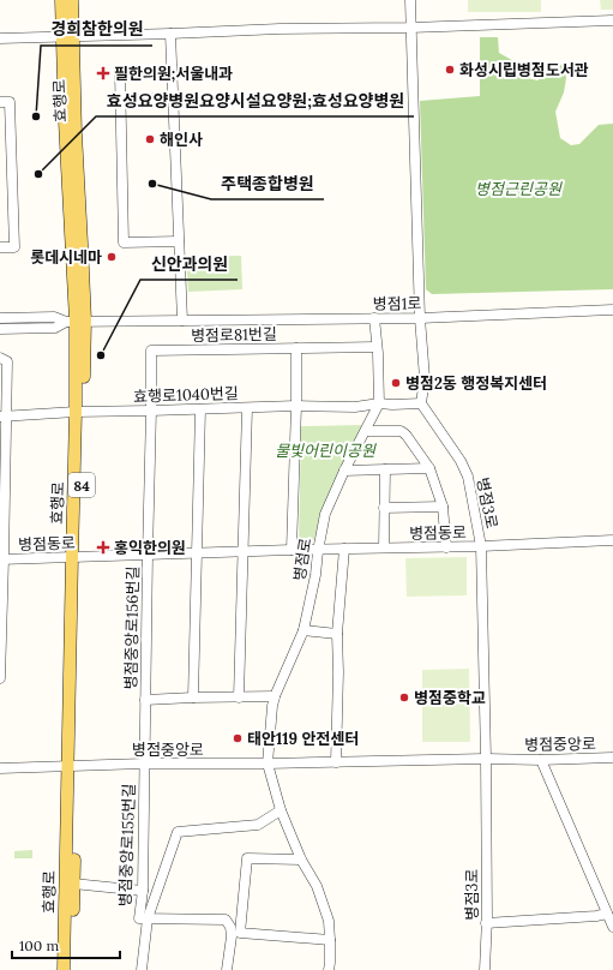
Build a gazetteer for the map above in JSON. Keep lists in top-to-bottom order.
{
  "streets": {
    "main road": ["효행로", "84"],
    "street": [
      "병점1로",
      "병점로81번길",
      "효행로1040번길",
      "병점3로",
      "병점동로",
      "병점로",
      "병점중앙로156번길",
      "병점중앙로",
      "병점중앙로155번길"
    ]
  },
  "crossings": [
    ["효행로", "병점1로"],
    ["효행로", "효행로1040번길"],
    ["효행로", "병점동로"],
    ["효행로", "병점중앙로"],
    ["효행로", "병점중앙로155번길"],
    ["병점1로", "병점로"],
    ["병점로81번길", "효행로1040번길"],
    ["병점로81번길", "병점로"],
    ["효행로1040번길", "병점3로"],
    ["효행로1040번길", "병점동로"],
    ["효행로1040번길", "병점로"],
    ["병점3로", "병점동로"],
    ["병점3로", "병점중앙로"],
    ["병점동로", "병점로"],
    ["병점동로", "병점중앙로156번길"],
    ["병점로", "병점중앙로156번길"],
    ["병점로", "병점중앙로"],
    ["병점로", "병점중앙로155번길"],
    ["병점중앙로156번길", "병점중앙로"],
    ["병점중앙로156번길", "병점중앙로155번길"],
    ["병점중앙로", "병점중앙로155번길"]
  ],
  "parks": ["병점근린공원", "물빛어린이공원"],
  "places": {
    "other": [
      "화성시립병점도서관",
      "경희참한의원",
      "해인사",
      "효성요양병원요양시설요양원;효성요양병원",
      "주택종합병원",
      "롯데시네마",
      "신안과의원",
      "병점2동 행정복지센터",
      "병점중학교",
      "태안119 안전센터"
    ],
    "health": ["필한의원;서울내과", "홍익한의원"]
  },
  "scale_bar": "100 m"
}
